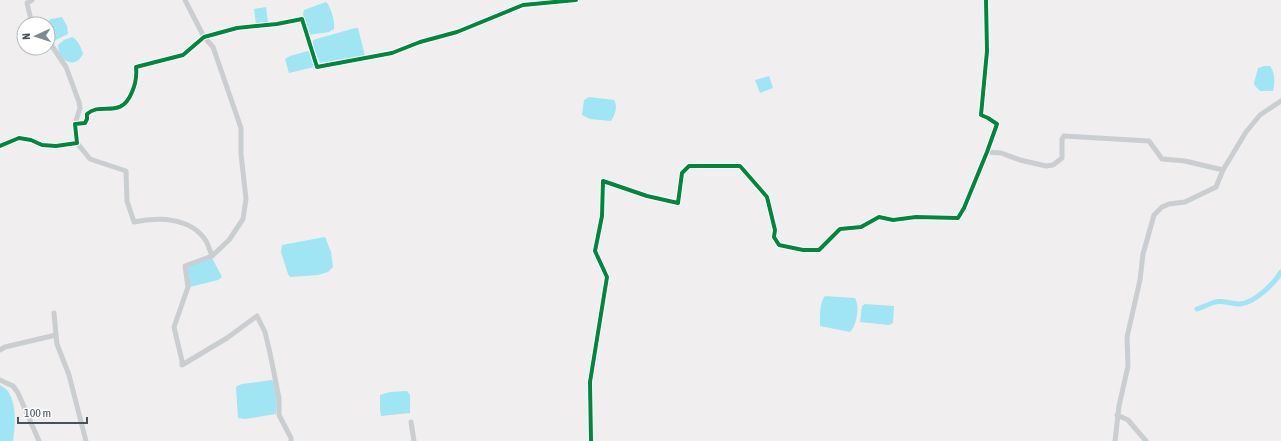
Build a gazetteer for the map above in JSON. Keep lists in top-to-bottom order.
{
  "scale_bar": "100 m",
  "north": "left"
}
